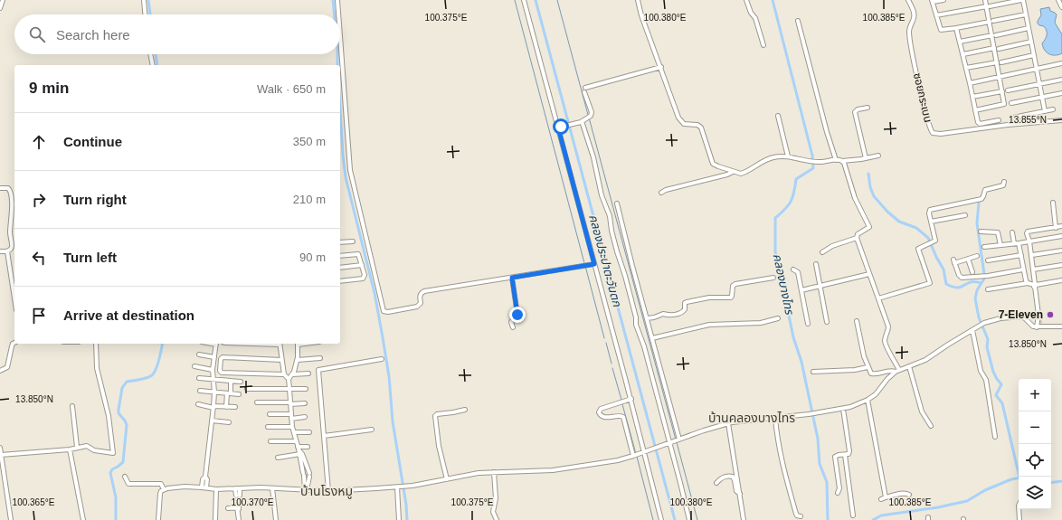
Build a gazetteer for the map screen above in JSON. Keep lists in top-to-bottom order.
{
  "streets": {
    "street": ["ซอยกระเบน"]
  },
  "districts": ["บ้านคลองบางไทร", "บ้านโรงหมู"],
  "water": ["คลองประปาตะวันตก", "คลองบางไทร"],
  "places": ["7-Eleven"],
  "page": {
    "search": "Search here",
    "heading": ["9 min", "Walk · 650 m"],
    "list": [
      ["Continue", "350 m"],
      ["Turn right", "210 m"],
      ["Turn left", "90 m"],
      "Arrive at destination"
    ],
    "map_buttons": ["+", "−"]
  },
  "coordinates": [
    "100.375°E",
    "100.380°E",
    "100.385°E",
    "13.855°N",
    "13.850°N",
    "100.365°E",
    "100.370°E"
  ]
}
